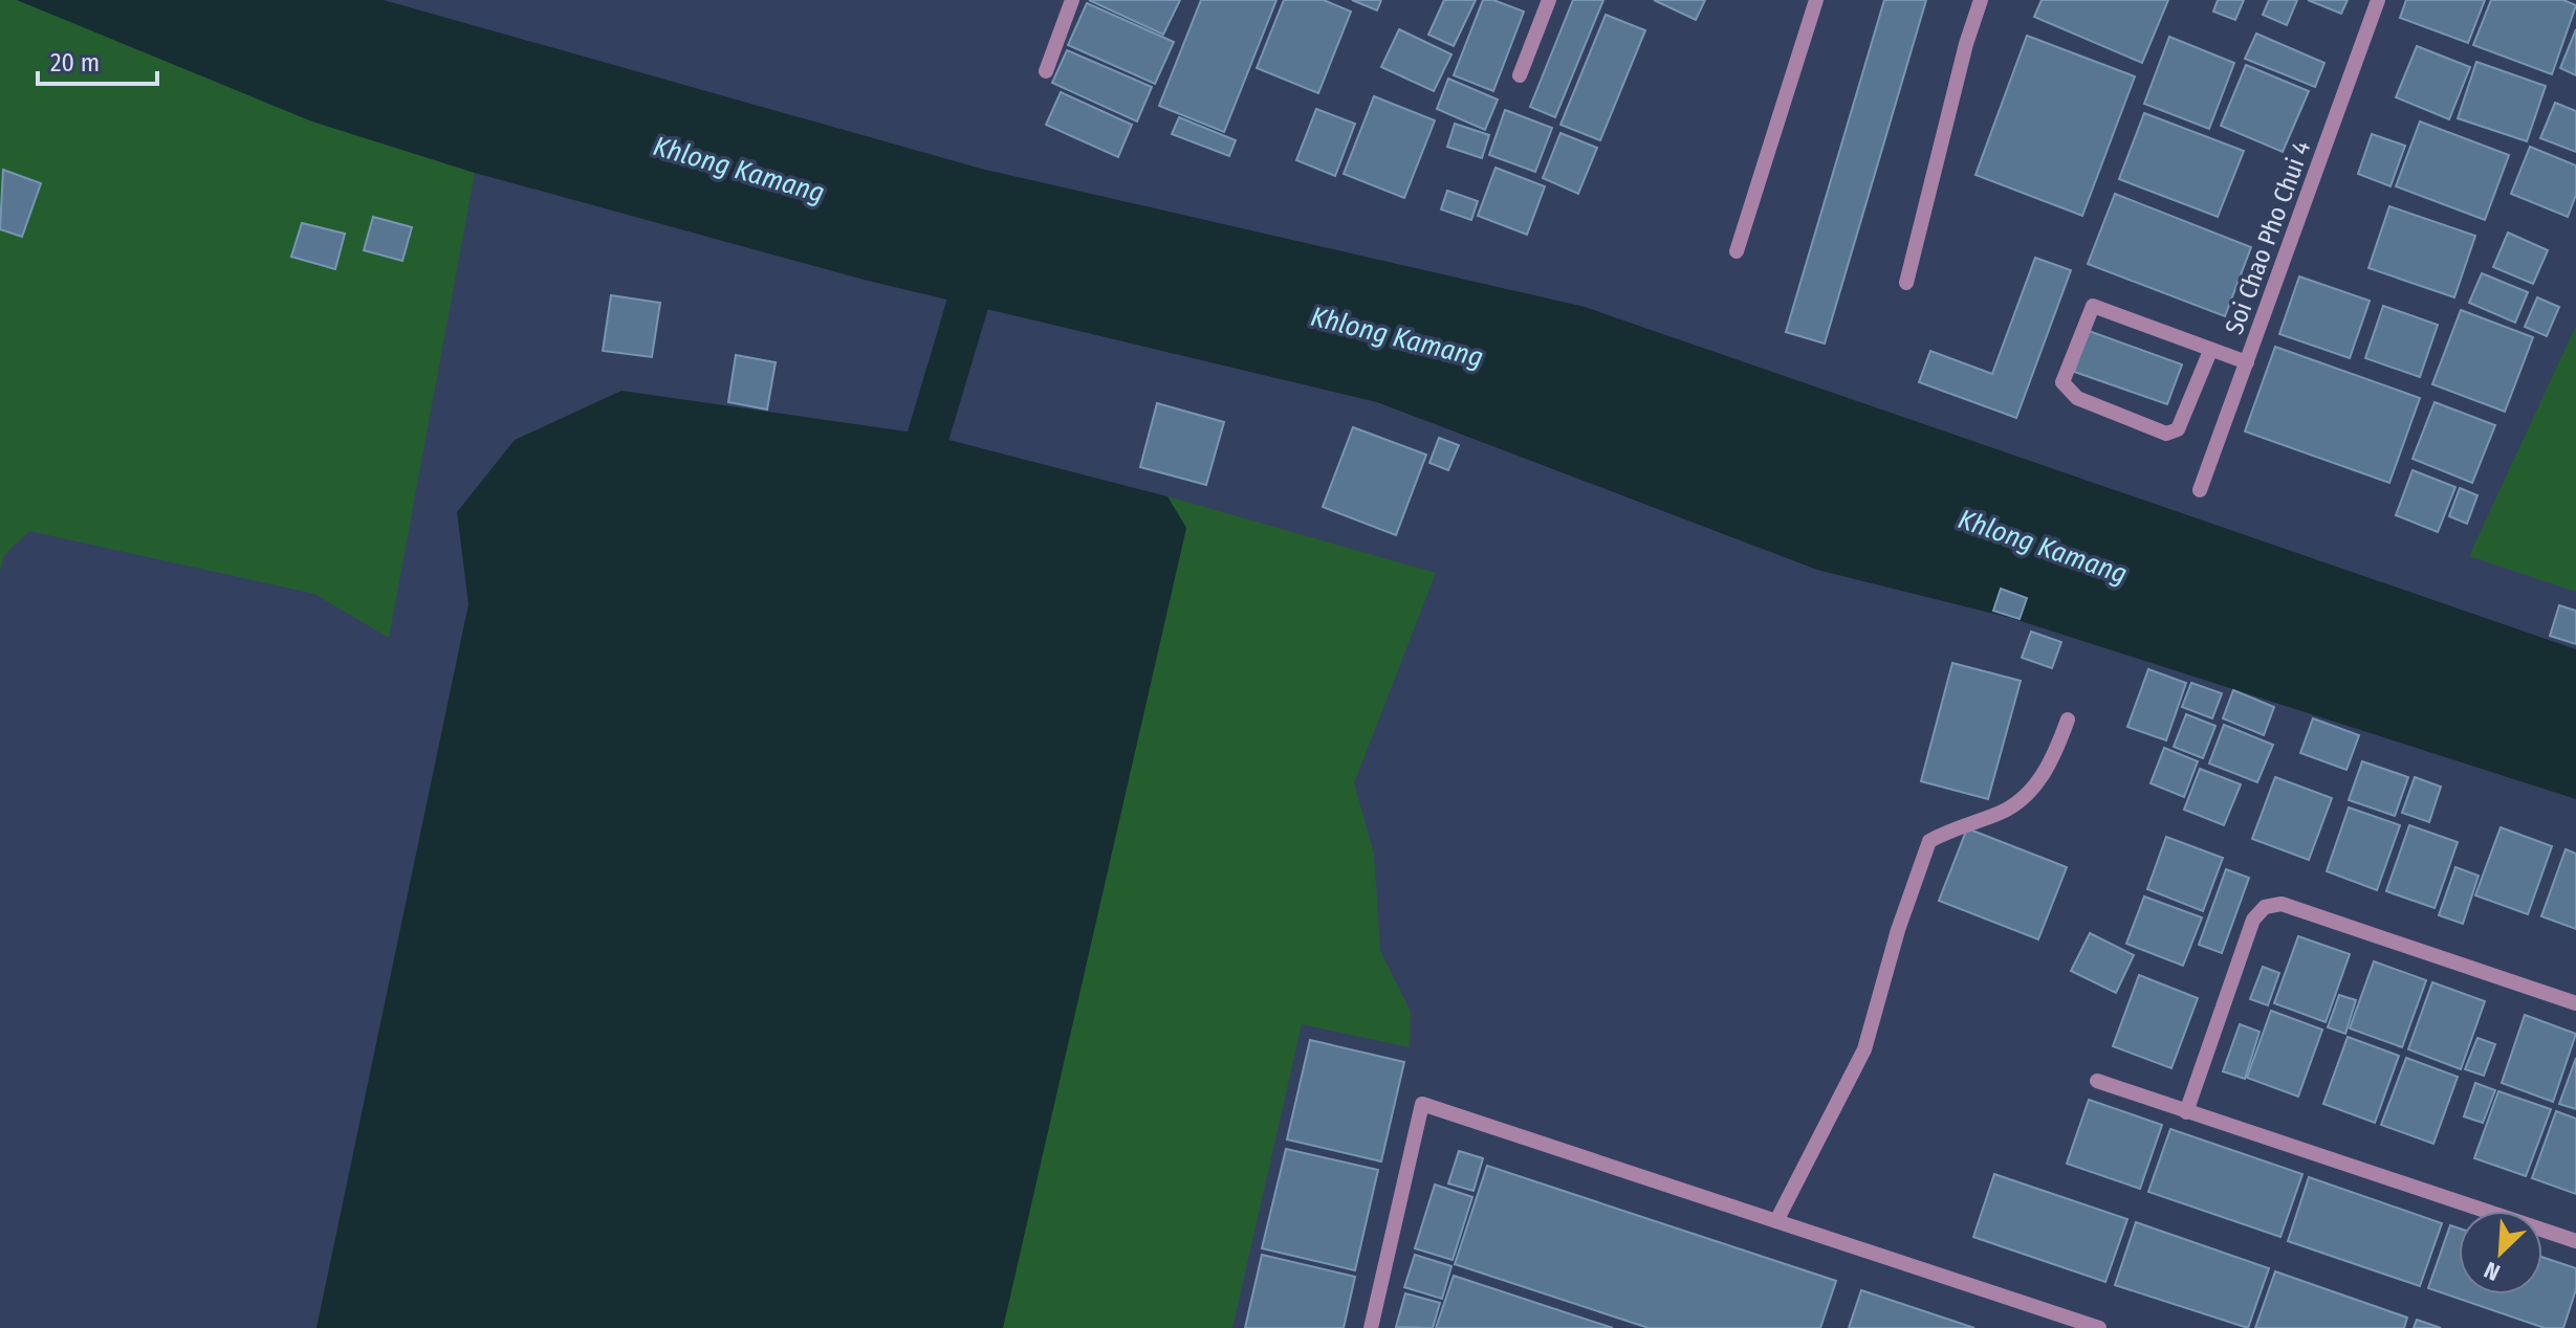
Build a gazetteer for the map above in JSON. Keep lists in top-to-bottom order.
{
  "streets": {
    "street": ["Soi Chao Pho Chui 4"]
  },
  "water": ["Khlong Kamang"],
  "scale_bar": "20 m",
  "north": "bottom left"
}
